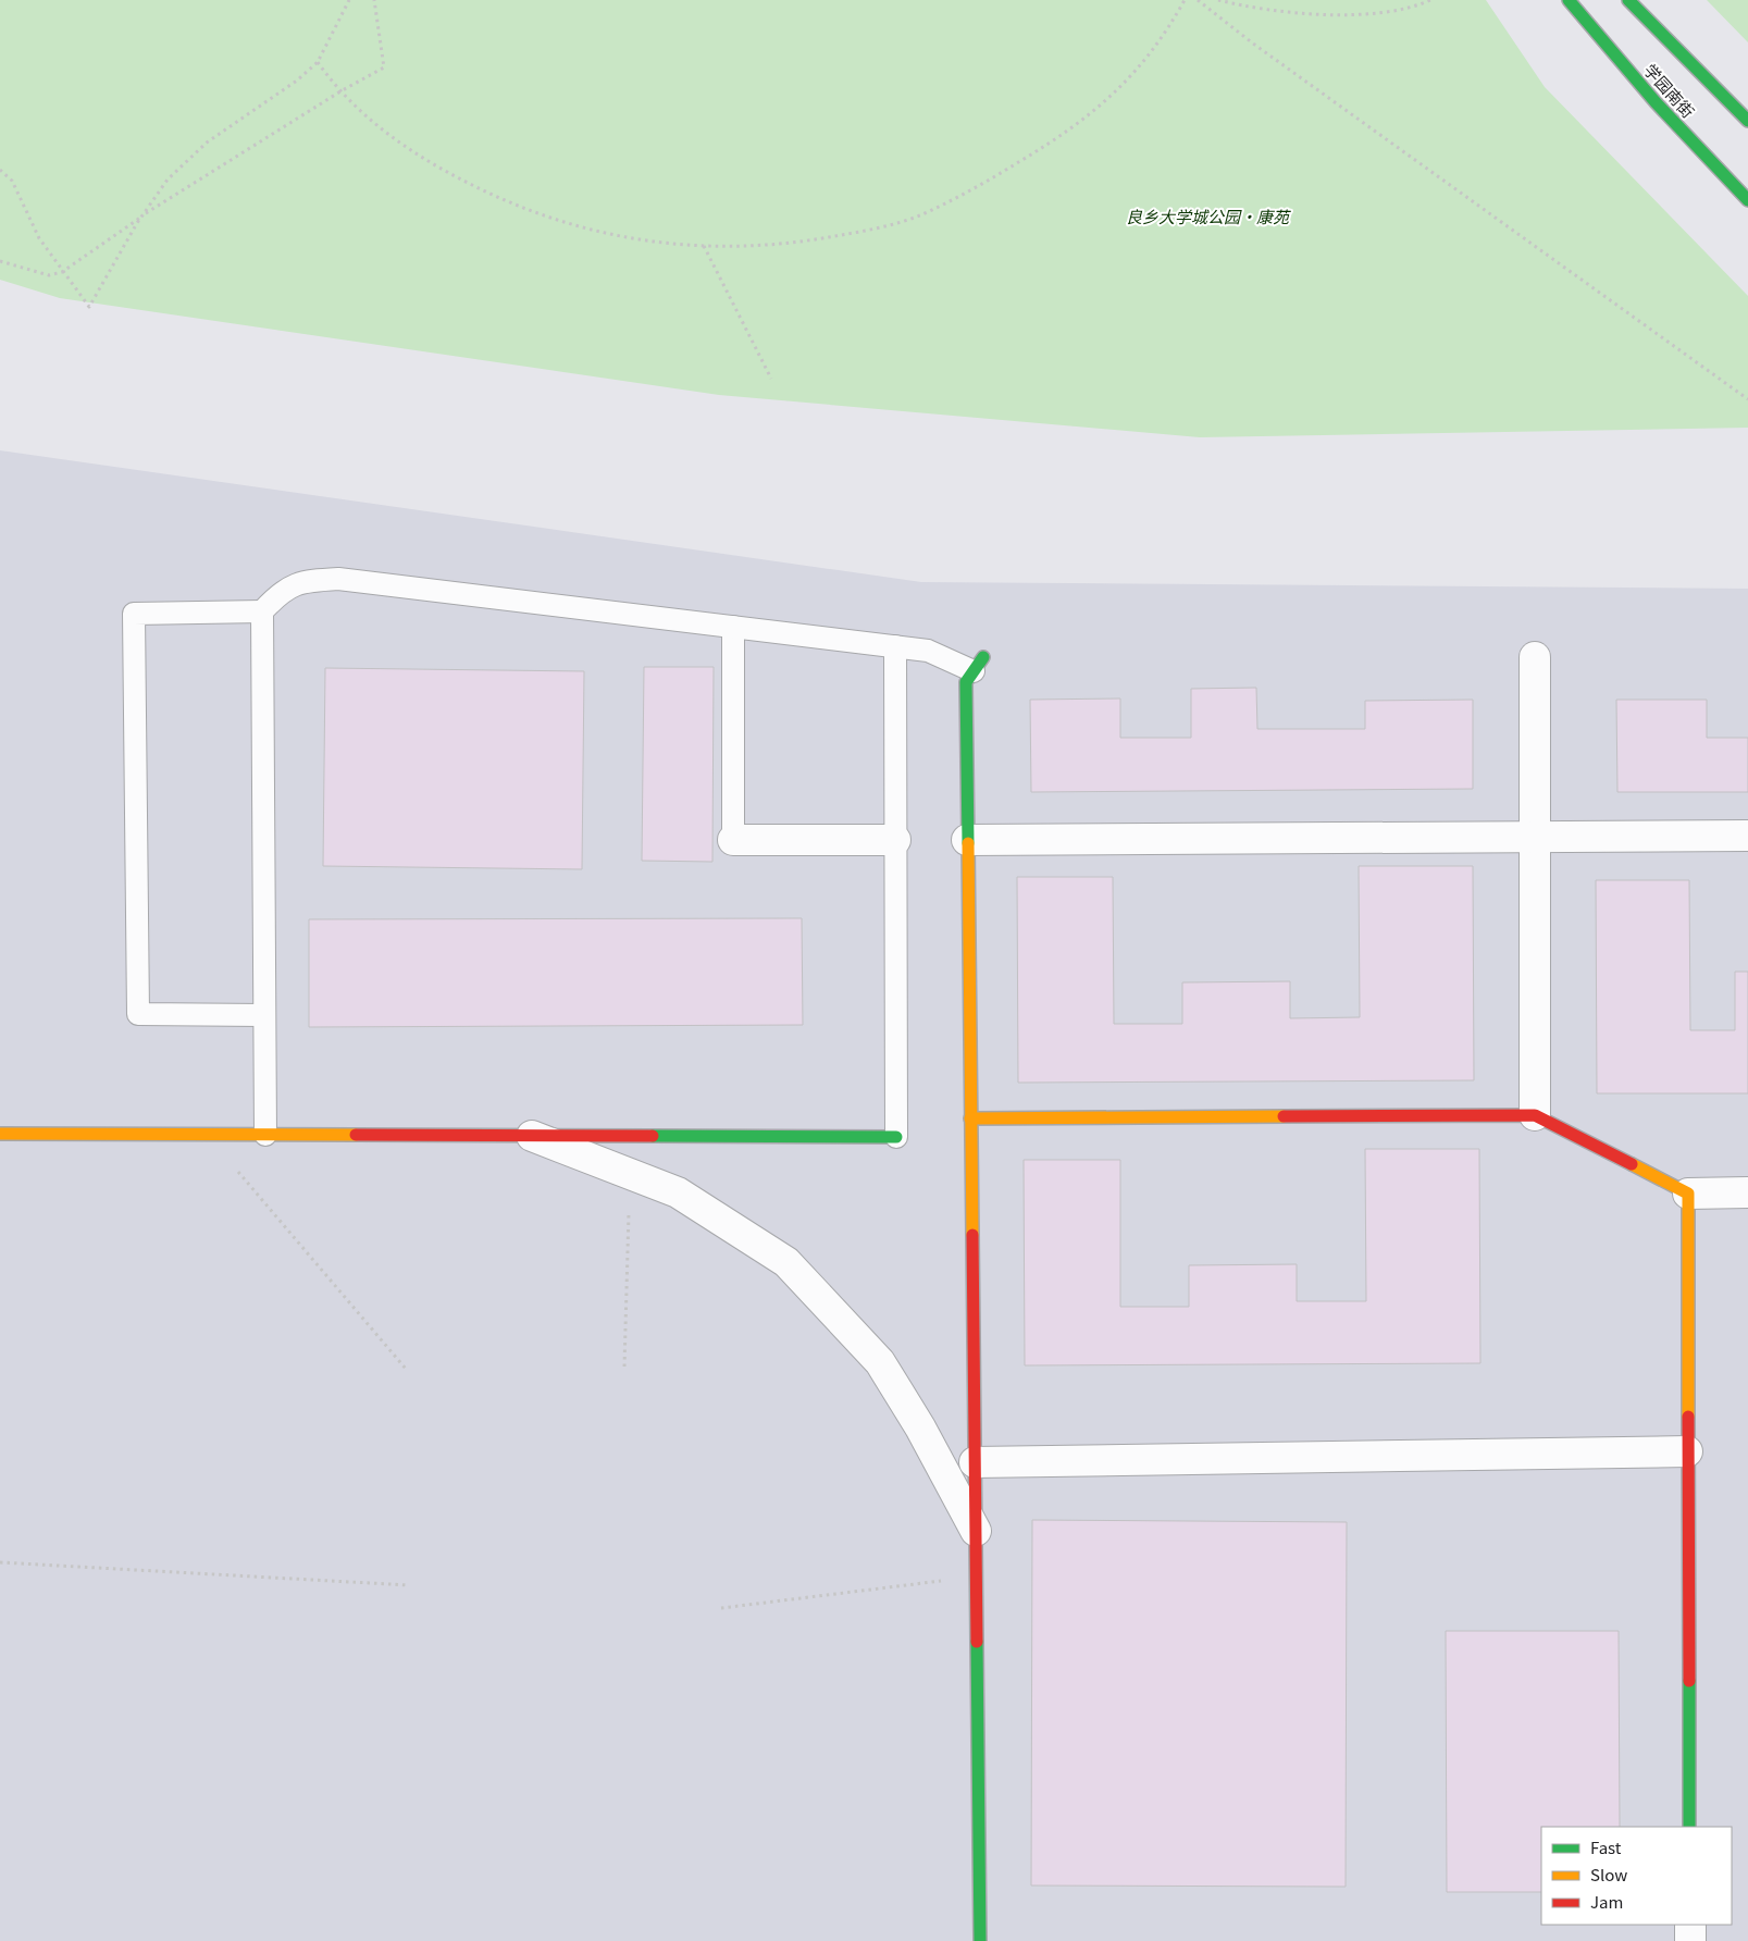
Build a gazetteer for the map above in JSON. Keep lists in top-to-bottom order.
{
  "streets": {
    "street": ["学园南街"]
  },
  "parks": ["良乡大学城公园·康苑"],
  "legend": ["Fast", "Slow", "Jam"]
}
